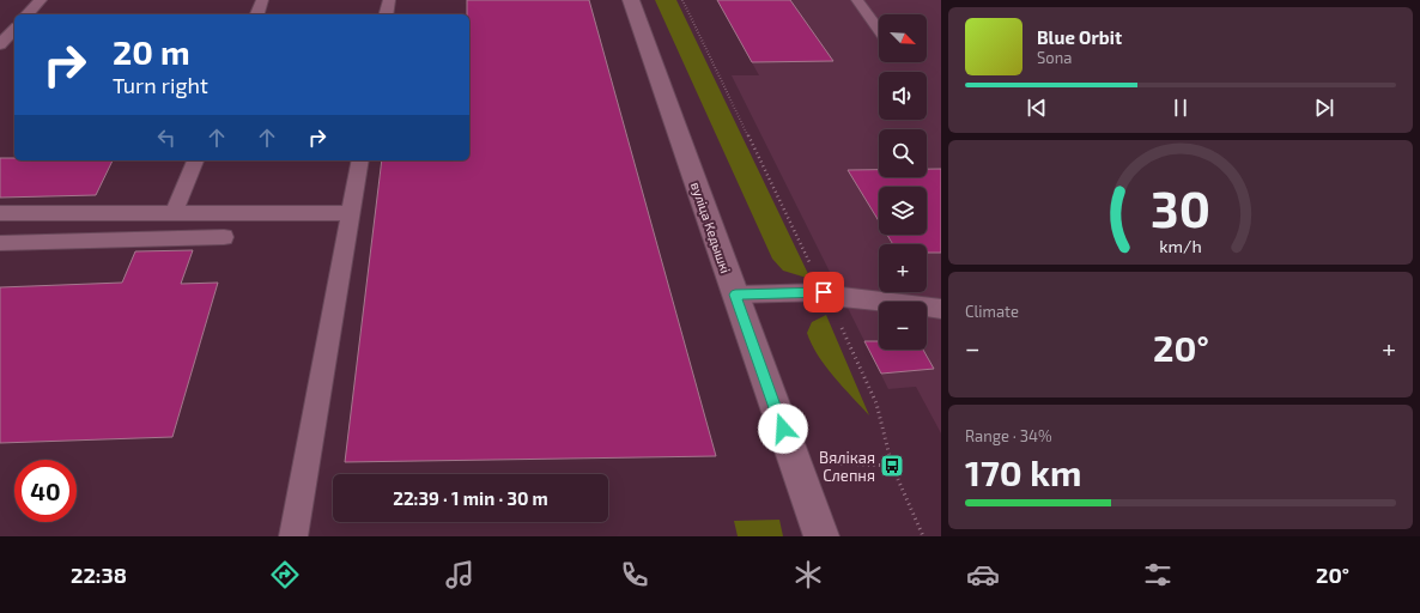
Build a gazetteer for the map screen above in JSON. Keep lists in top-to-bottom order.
{
  "streets": {
    "street": ["вуліца Кедышкі"]
  },
  "places": {
    "bus stop": ["Вялікая Слепня"]
  },
  "north": "bottom right",
  "page": {
    "map_buttons": ["+", "−"],
    "turn": ["20 m", "Turn right"],
    "song": ["Blue Orbit", "Sona"],
    "tile": [
      "Climate",
      ["Range · 34%", "170 km"]
    ],
    "heat": ["−", "20°", "+"],
    "limit": "40",
    "trip": "22:39 · 1 min · 30 m",
    "tabs": ["22:38", "20°"],
    "gauge": ["30", "km/h"]
  }
}
